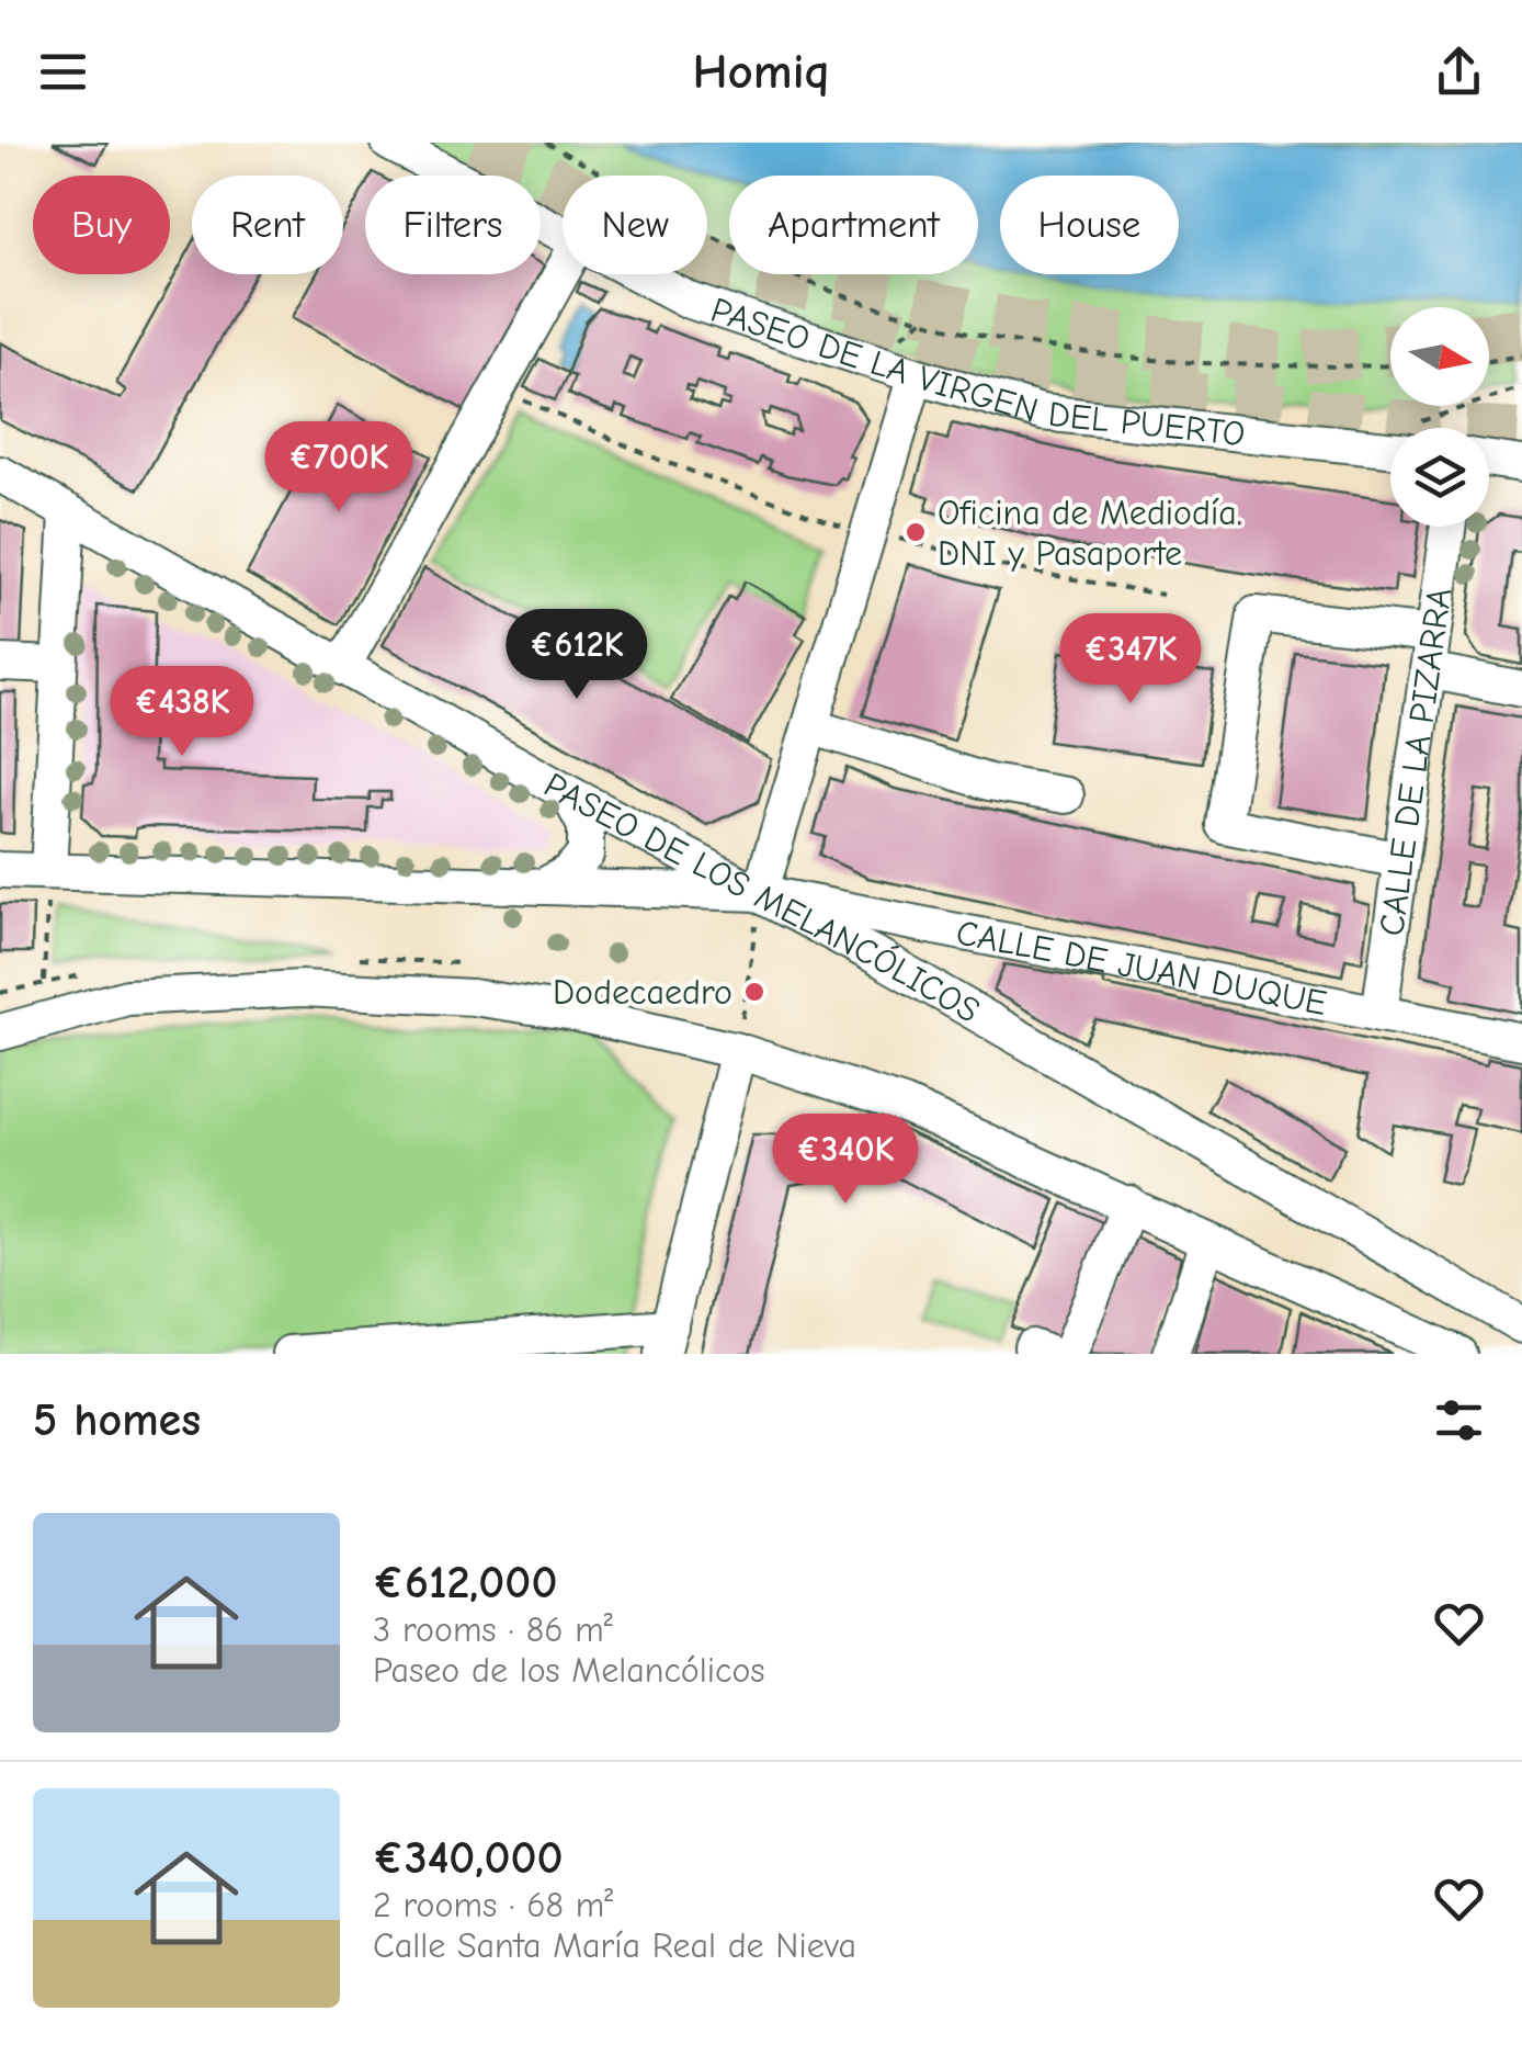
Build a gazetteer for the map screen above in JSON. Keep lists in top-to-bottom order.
{
  "streets": {
    "street": [
      "PASEO DE LA VIRGEN DEL PUERTO",
      "CALLE DE LA PIZARRA",
      "PASEO DE LOS MELANCÓLICOS",
      "CALLE DE JUAN DUQUE"
    ]
  },
  "crossings": [
    ["CALLE DE LA PIZARRA", "CALLE DE JUAN DUQUE"],
    ["PASEO DE LOS MELANCÓLICOS", "CALLE DE JUAN DUQUE"]
  ],
  "places": ["Oficina de Mediodía. DNI y Pasaporte", "Dodecaedro"],
  "north": "right",
  "page": {
    "header": "Homiq",
    "chip": [
      "Buy",
      "Rent",
      "Filters",
      "New",
      "Apartment",
      "House"
    ],
    "price": [
      "€700K",
      "€612K",
      "€347K",
      "€438K",
      "€340K"
    ],
    "heading": "5 homes",
    "list": [
      {
        "name": "€612,000",
        "note": "3 rooms · 86 m² · Paseo de los Melancólicos"
      },
      {
        "name": "€340,000",
        "note": "2 rooms · 68 m² · Calle Santa María Real de Nieva"
      }
    ]
  }
}
